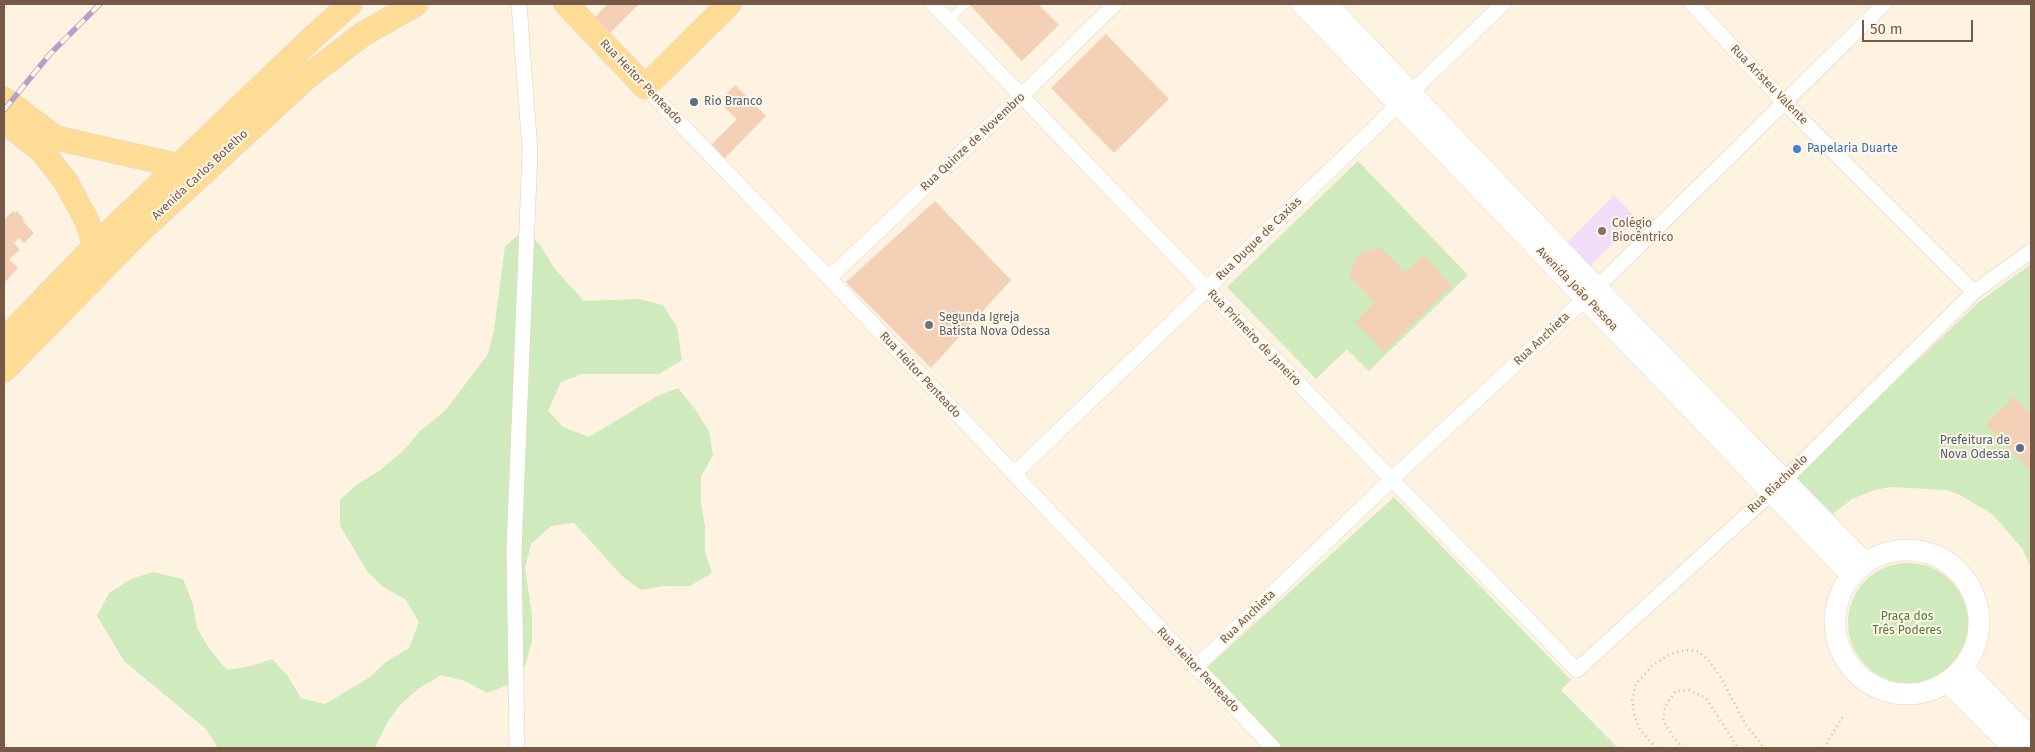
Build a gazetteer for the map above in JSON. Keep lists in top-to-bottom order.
{
  "streets": {
    "main road": ["Rua Heitor Penteado", "Avenida Carlos Botelho", "Avenida João Pessoa"],
    "street": [
      "Rua Aristeu Valente",
      "Rua Quinze de Novembro",
      "Rua Duque de Caxias",
      "Rua Primeiro de Janeiro",
      "Rua Anchieta",
      "Rua Riachuelo"
    ]
  },
  "crossings": [
    ["Rua Heitor Penteado", "Rua Quinze de Novembro"],
    ["Rua Heitor Penteado", "Rua Duque de Caxias"],
    ["Rua Heitor Penteado", "Rua Anchieta"],
    ["Rua Aristeu Valente", "Rua Anchieta"],
    ["Rua Aristeu Valente", "Rua Riachuelo"],
    ["Rua Quinze de Novembro", "Rua Primeiro de Janeiro"],
    ["Rua Duque de Caxias", "Avenida João Pessoa"],
    ["Rua Duque de Caxias", "Rua Primeiro de Janeiro"],
    ["Avenida João Pessoa", "Rua Anchieta"],
    ["Avenida João Pessoa", "Rua Riachuelo"],
    ["Rua Primeiro de Janeiro", "Rua Anchieta"],
    ["Rua Primeiro de Janeiro", "Rua Riachuelo"]
  ],
  "parks": ["Praça dos Três Poderes"],
  "places": [
    "Rio Branco",
    "Papelaria Duarte",
    "Colégio Biocêntrico",
    "Segunda Igreja Batista Nova Odessa",
    "Prefeitura de Nova Odessa"
  ],
  "scale_bar": "50 m"
}
